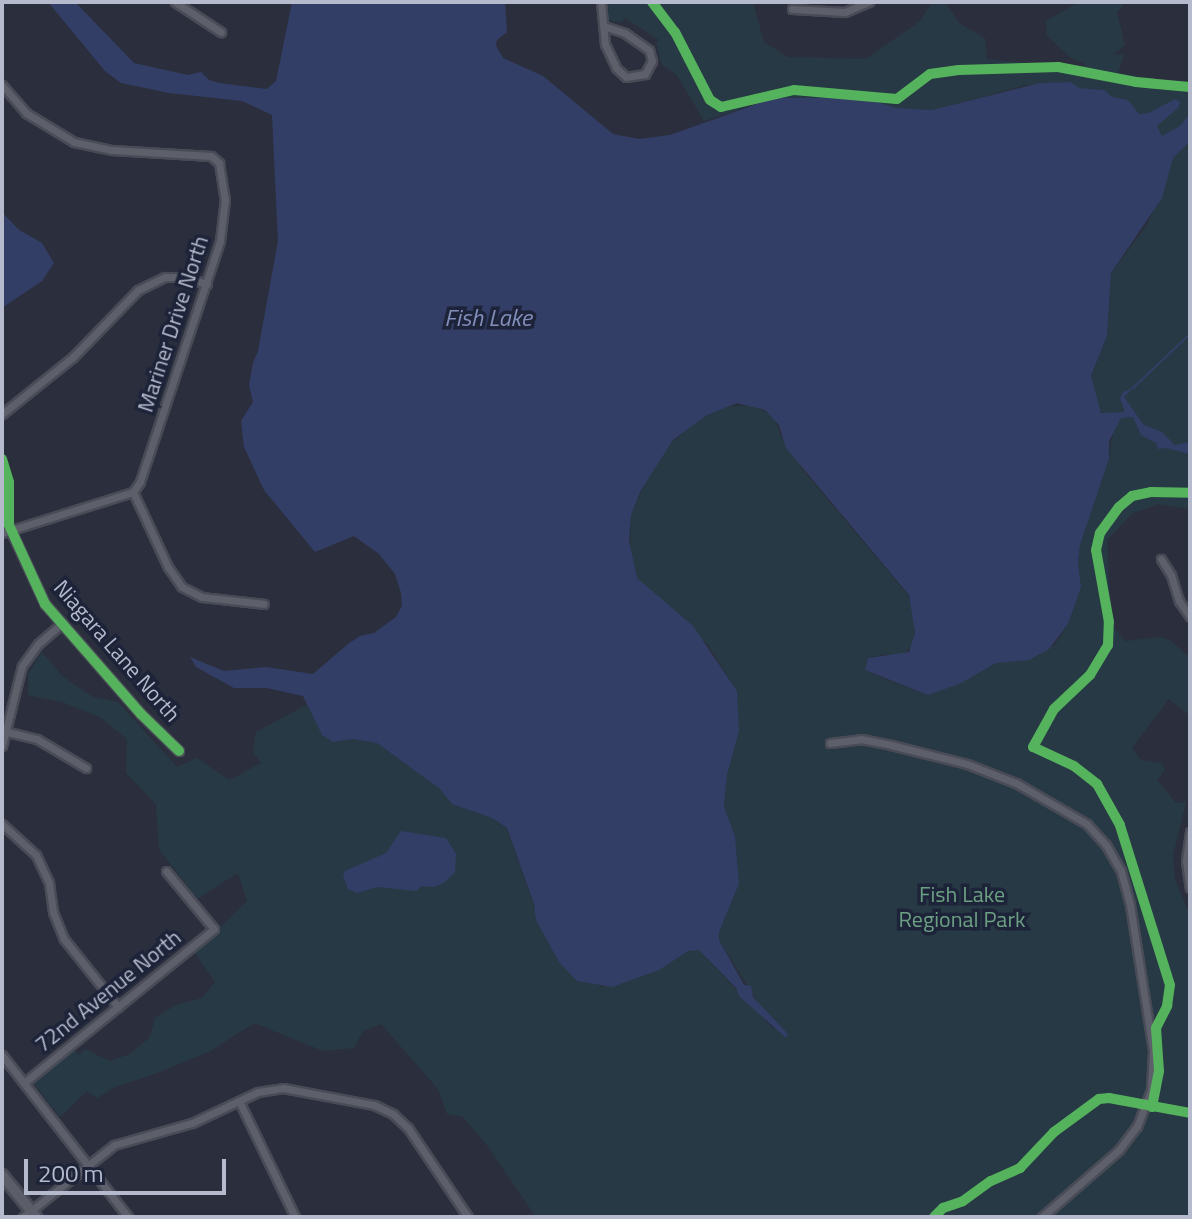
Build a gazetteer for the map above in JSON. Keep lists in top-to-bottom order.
{
  "streets": {
    "street": ["Mariner Drive North", "Niagara Lane North", "72nd Avenue North"]
  },
  "water": ["Fish Lake"],
  "parks": ["Fish Lake Regional Park"],
  "scale_bar": "200 m"
}
